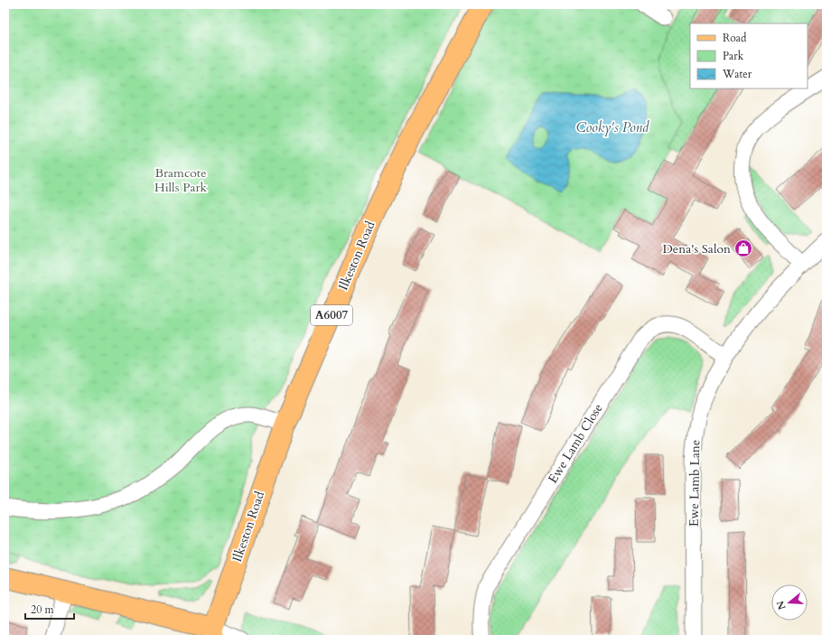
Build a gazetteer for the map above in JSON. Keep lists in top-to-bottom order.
{
  "streets": {
    "main road": ["Ilkeston Road", "A6007"],
    "street": ["Ewe Lamb Close", "Ewe Lamb Lane"]
  },
  "crossings": [
    ["Ewe Lamb Close", "Ewe Lamb Lane"]
  ],
  "water": ["Cooky's Pond"],
  "parks": ["Bramcote Hills Park"],
  "places": {
    "shop": ["Dena's Salon"]
  },
  "legend": ["Road", "Park", "Water"],
  "scale_bar": "20 m",
  "north": "left"
}
